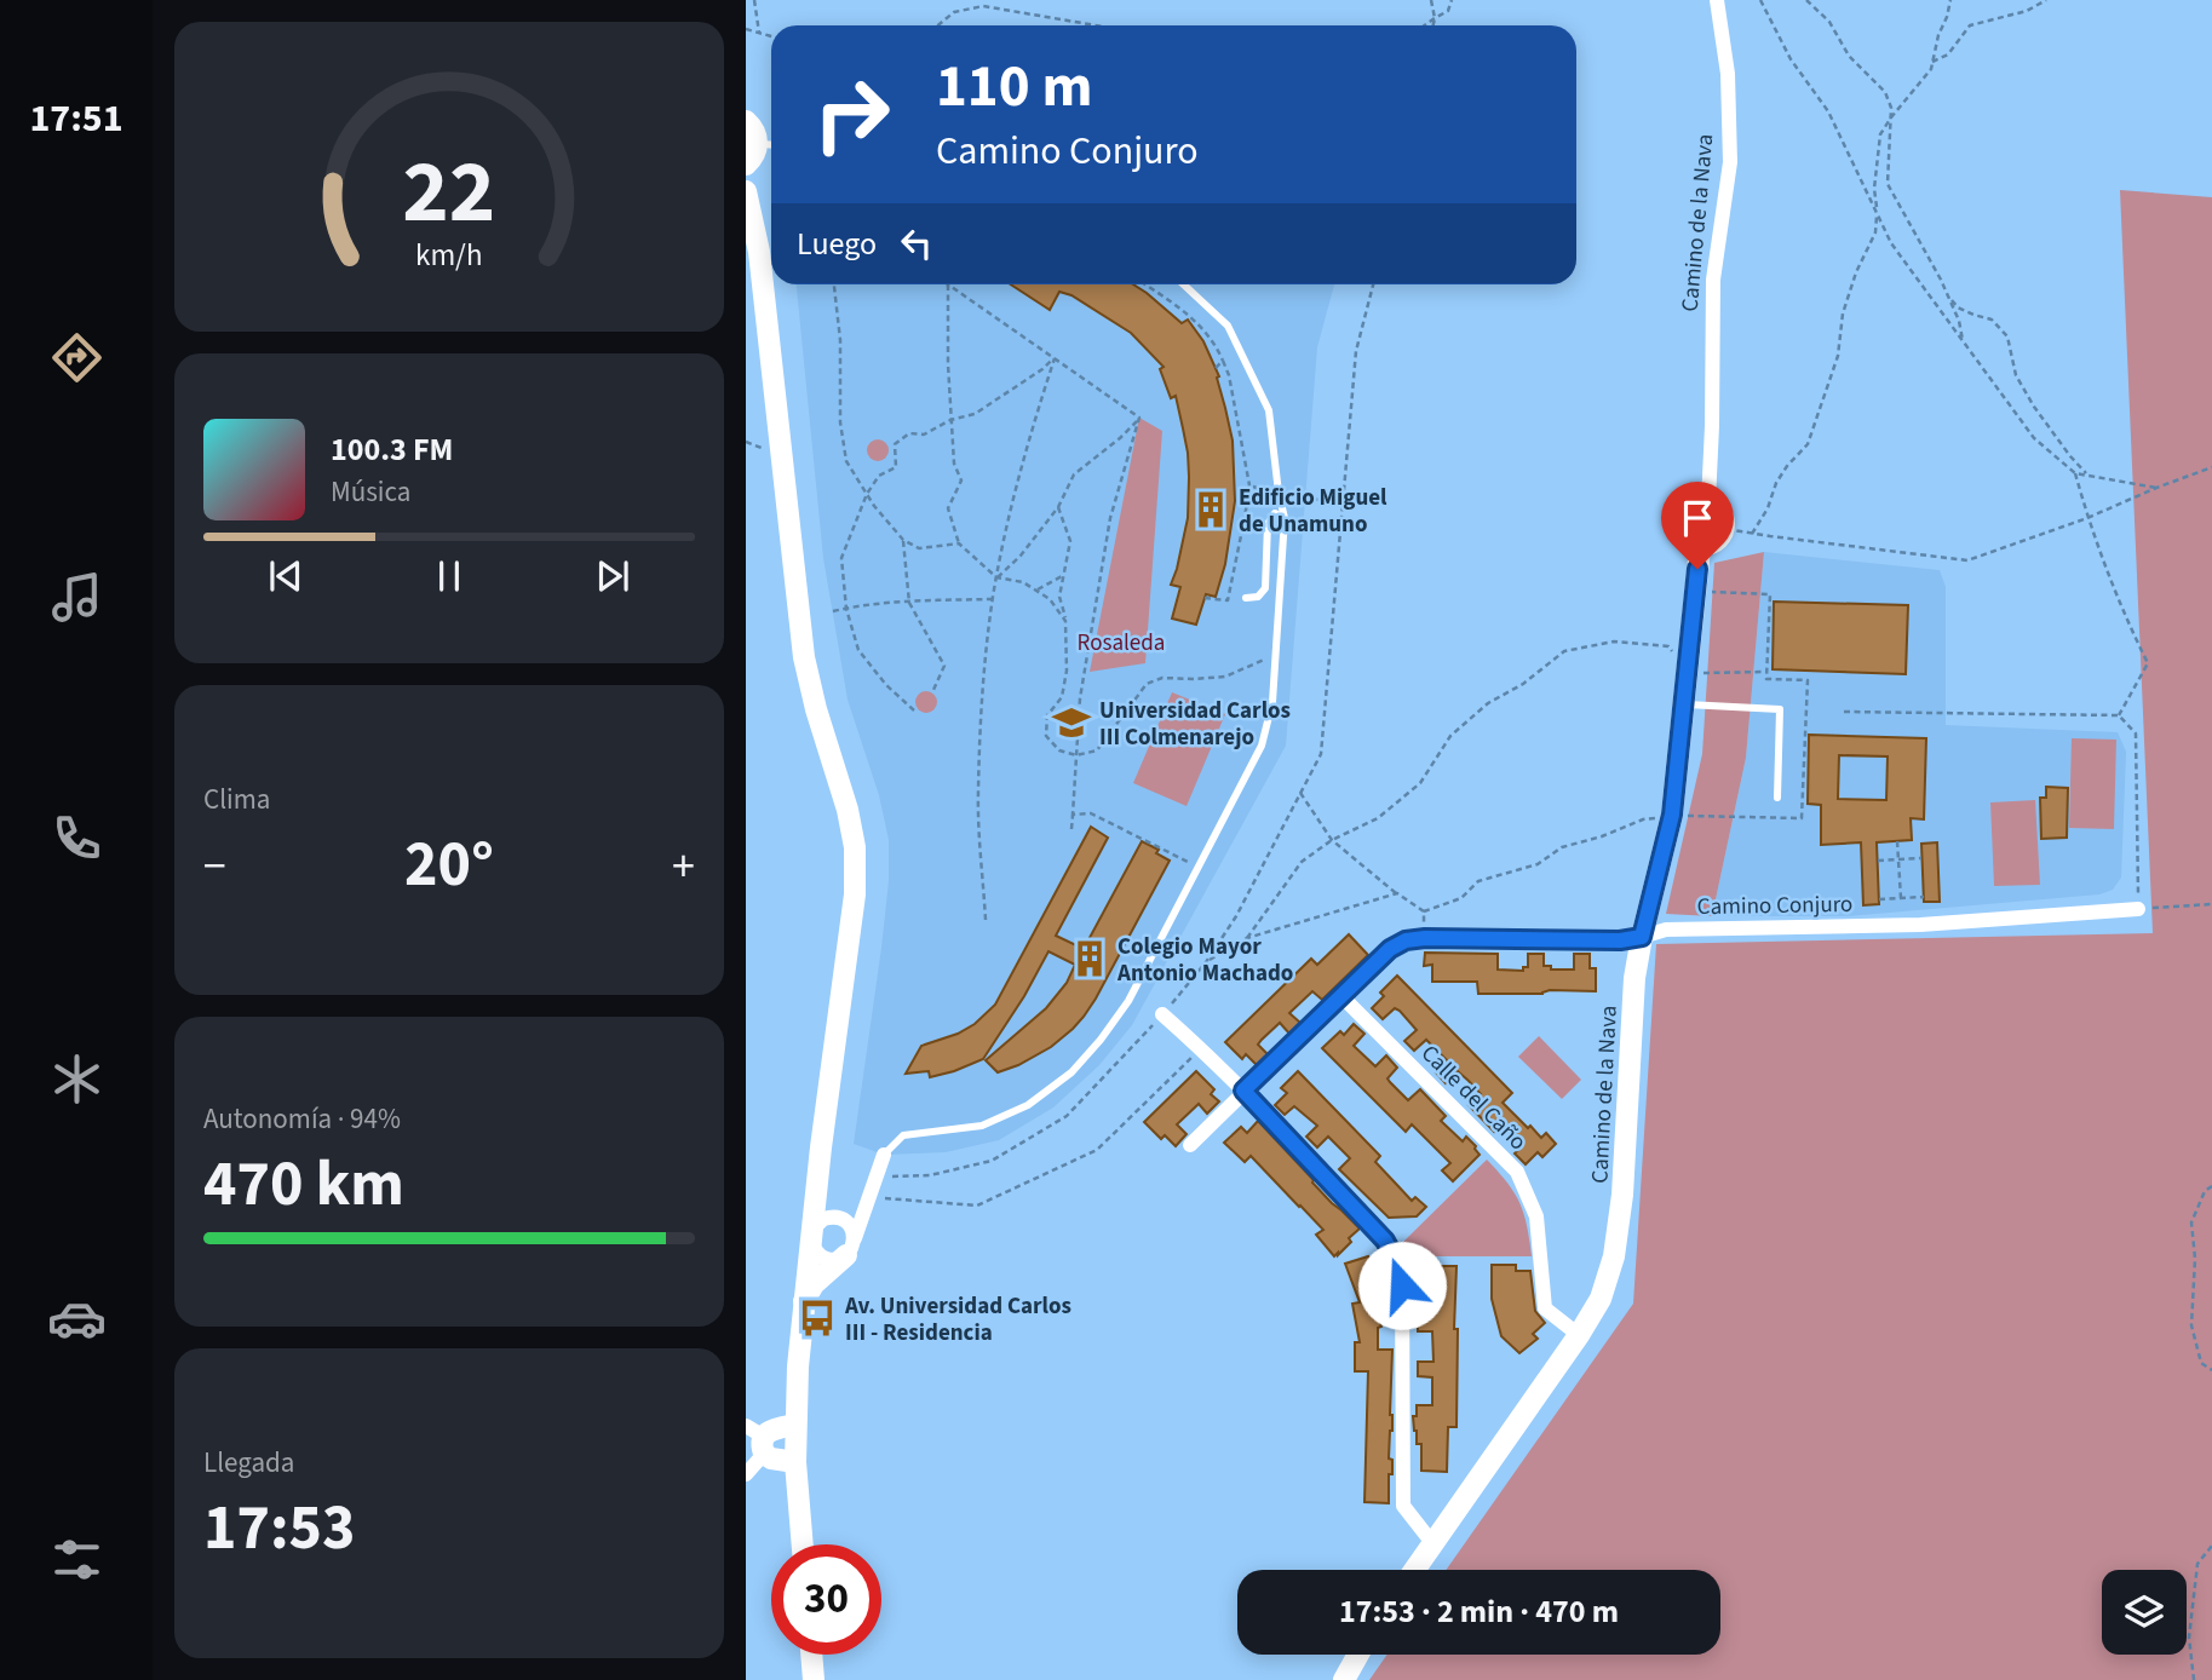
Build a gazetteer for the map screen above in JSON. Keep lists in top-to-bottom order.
{
  "streets": {
    "street": ["Camino de la Nava", "Camino Conjuro", "Calle del Caño"]
  },
  "crossings": [
    ["Camino de la Nava", "Camino Conjuro"],
    ["Camino de la Nava", "Calle del Caño"],
    ["Camino Conjuro", "Calle del Caño"]
  ],
  "parks": ["Rosaleda"],
  "places": {
    "building": ["Edificio Miguel de Unamuno", "Colegio Mayor Antonio Machado"],
    "school or university": ["Universidad Carlos III Colmenarejo"],
    "bus stop": ["Av. Universidad Carlos III - Residencia"]
  },
  "page": {
    "tabs": "17:51",
    "turn": ["110 m", "Camino Conjuro"],
    "then": "Luego",
    "song": ["100.3 FM", "Música"],
    "tile": [
      "Clima",
      ["Autonomía · 94%", "470 km"],
      ["Llegada", "17:53"]
    ],
    "heat": ["−", "20°", "+"],
    "limit": "30",
    "trip": "17:53 · 2 min · 470 m",
    "gauge": ["22", "km/h"]
  }
}
